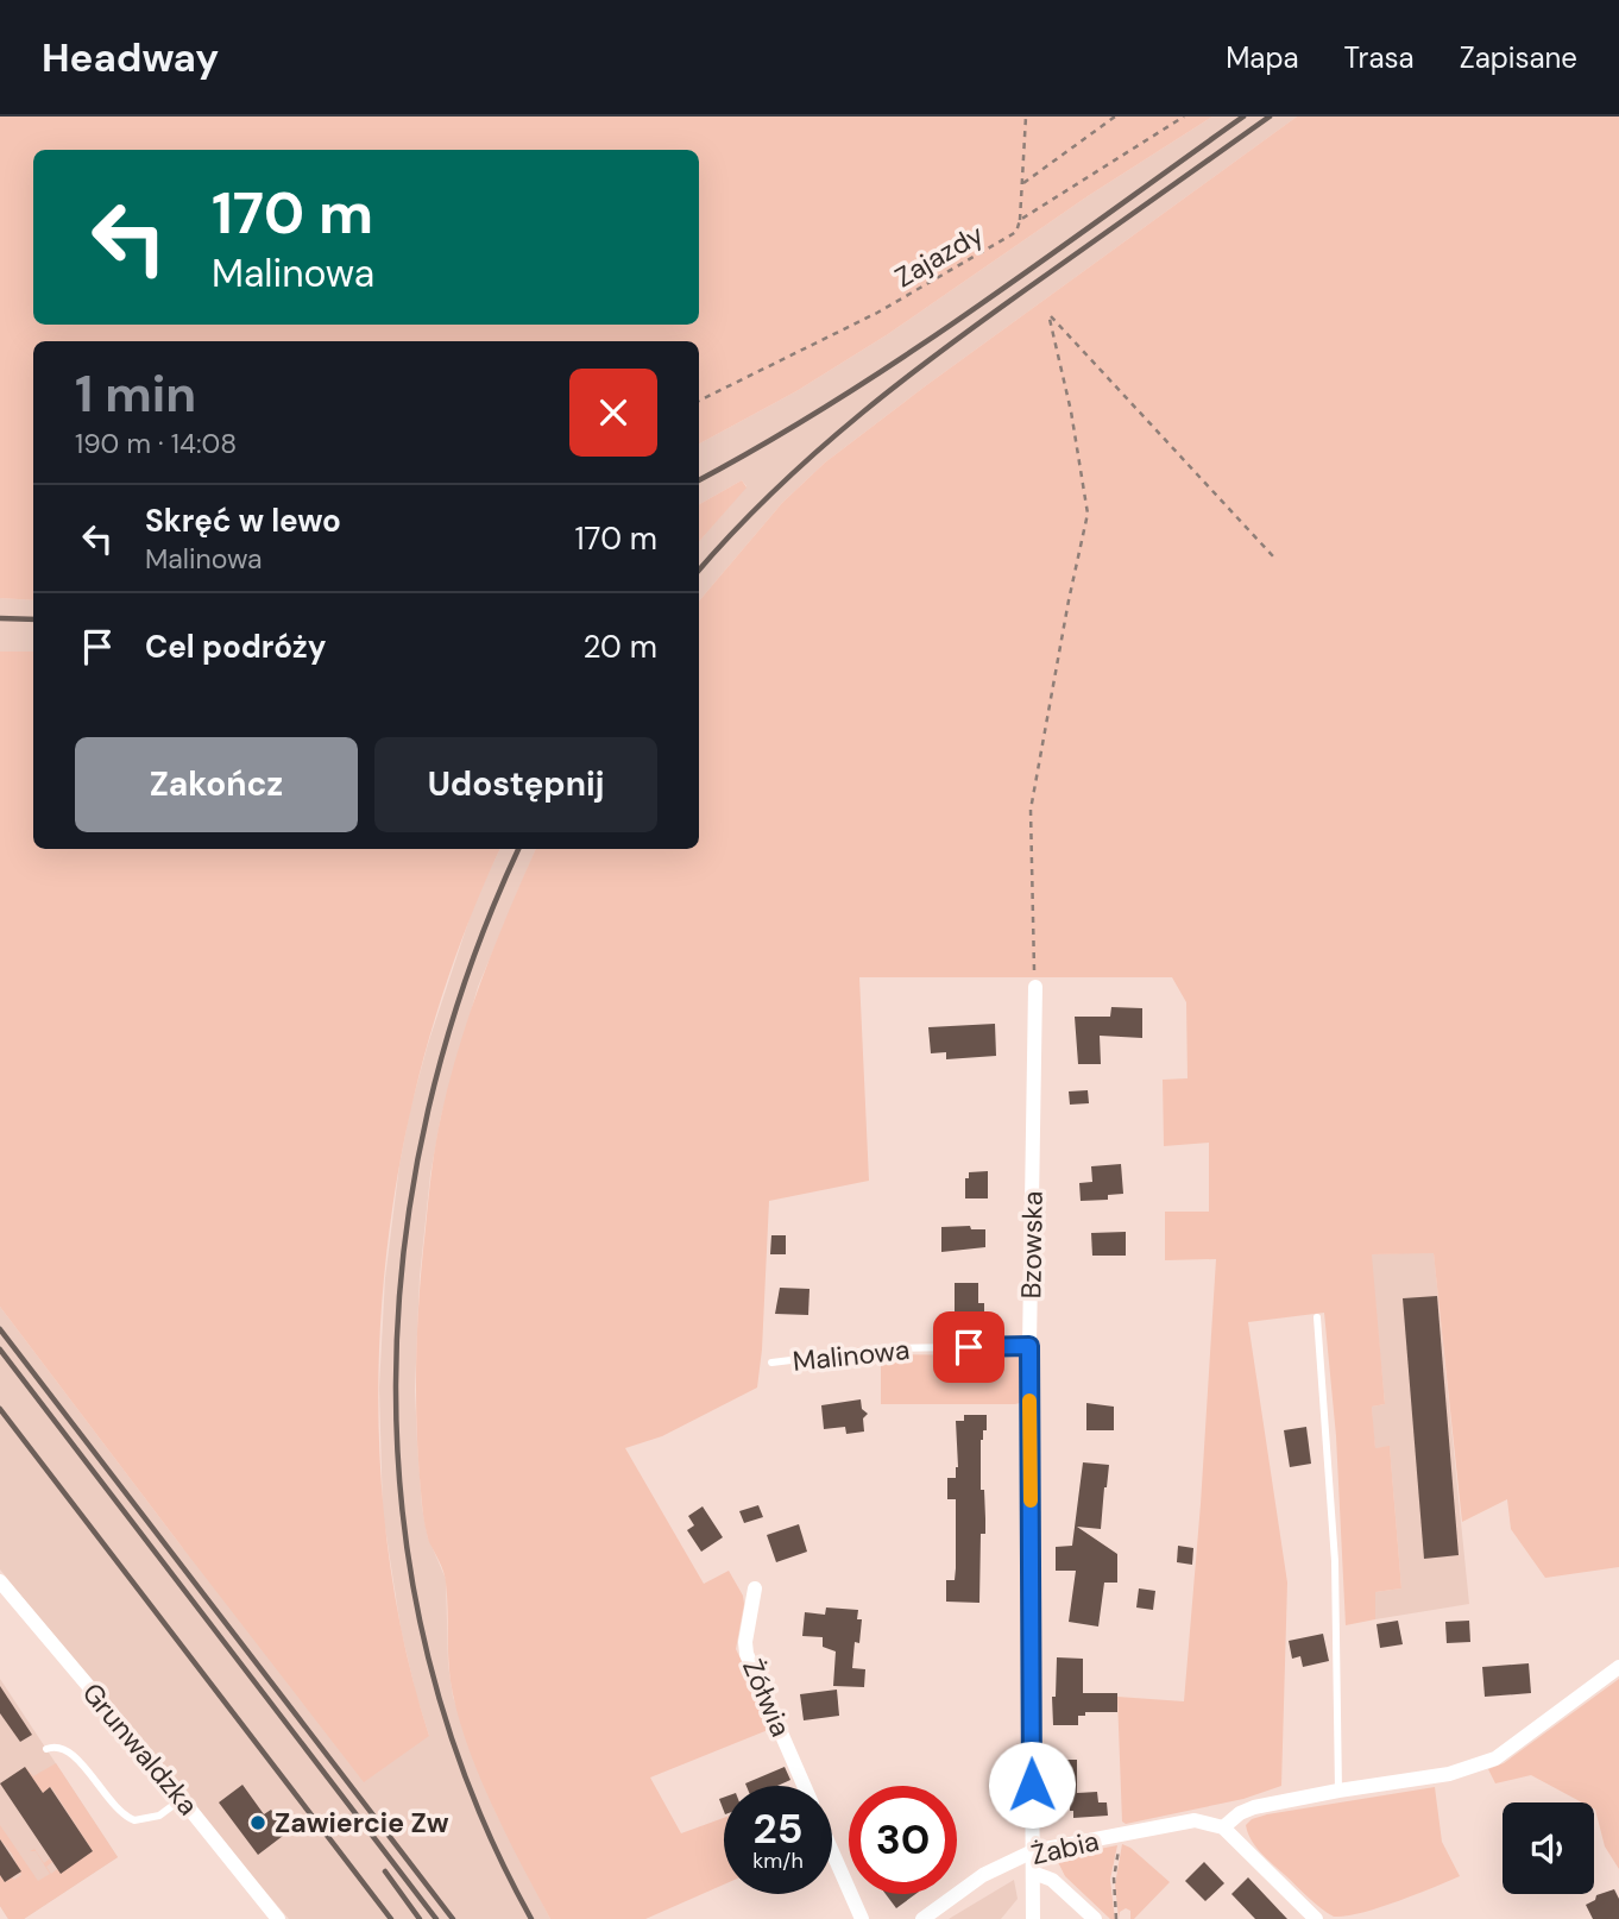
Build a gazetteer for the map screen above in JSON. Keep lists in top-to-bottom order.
{
  "streets": {
    "street": [
      "Bzowska",
      "Żółwia",
      "Grunwaldzka",
      "Żabia"
    ],
    "lane": ["Malinowa"],
    "path": ["Zajazdy"]
  },
  "crossings": [
    ["Bzowska", "Malinowa"],
    ["Bzowska", "Żabia"]
  ],
  "places": ["Zawiercie Zw"],
  "page": {
    "header": "Headway",
    "nav": ["Mapa", "Trasa", "Zapisane"],
    "turn": ["170 m", "Malinowa"],
    "heading": ["1 min", "190 m · 14:08"],
    "list": [
      {
        "name": "Skręć w lewo",
        "note": "Malinowa",
        "value": "170 m"
      },
      {
        "name": "Cel podróży",
        "value": "20 m"
      }
    ],
    "buttons": ["Zakończ", "Udostępnij"],
    "speed": "25 km/h",
    "limit": "30"
  }
}
